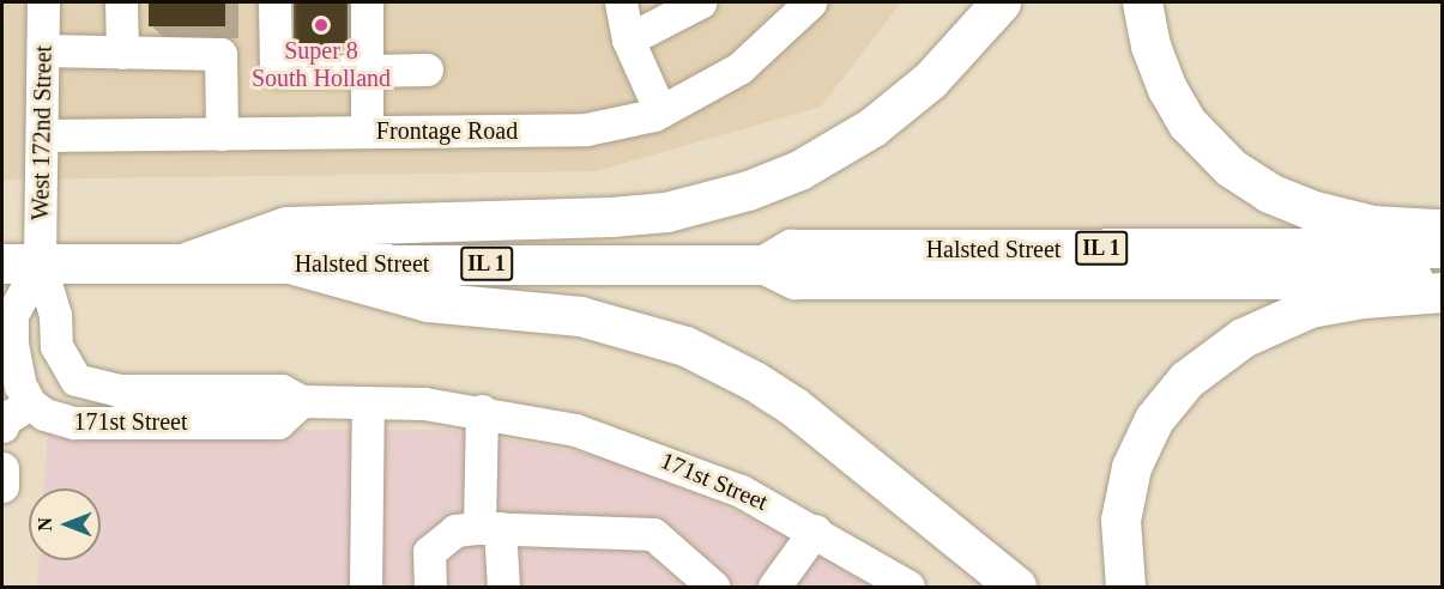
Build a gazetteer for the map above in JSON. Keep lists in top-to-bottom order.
{
  "streets": {
    "main road": ["IL 1", "Halsted Street"],
    "street": ["Frontage Road", "West 172nd Street", "171st Street"]
  },
  "crossings": [
    ["Frontage Road", "West 172nd Street"],
    ["West 172nd Street", "Halsted Street"],
    ["West 172nd Street", "171st Street"],
    ["Halsted Street", "171st Street"]
  ],
  "places": ["Super 8 South Holland"],
  "north": "left"
}
